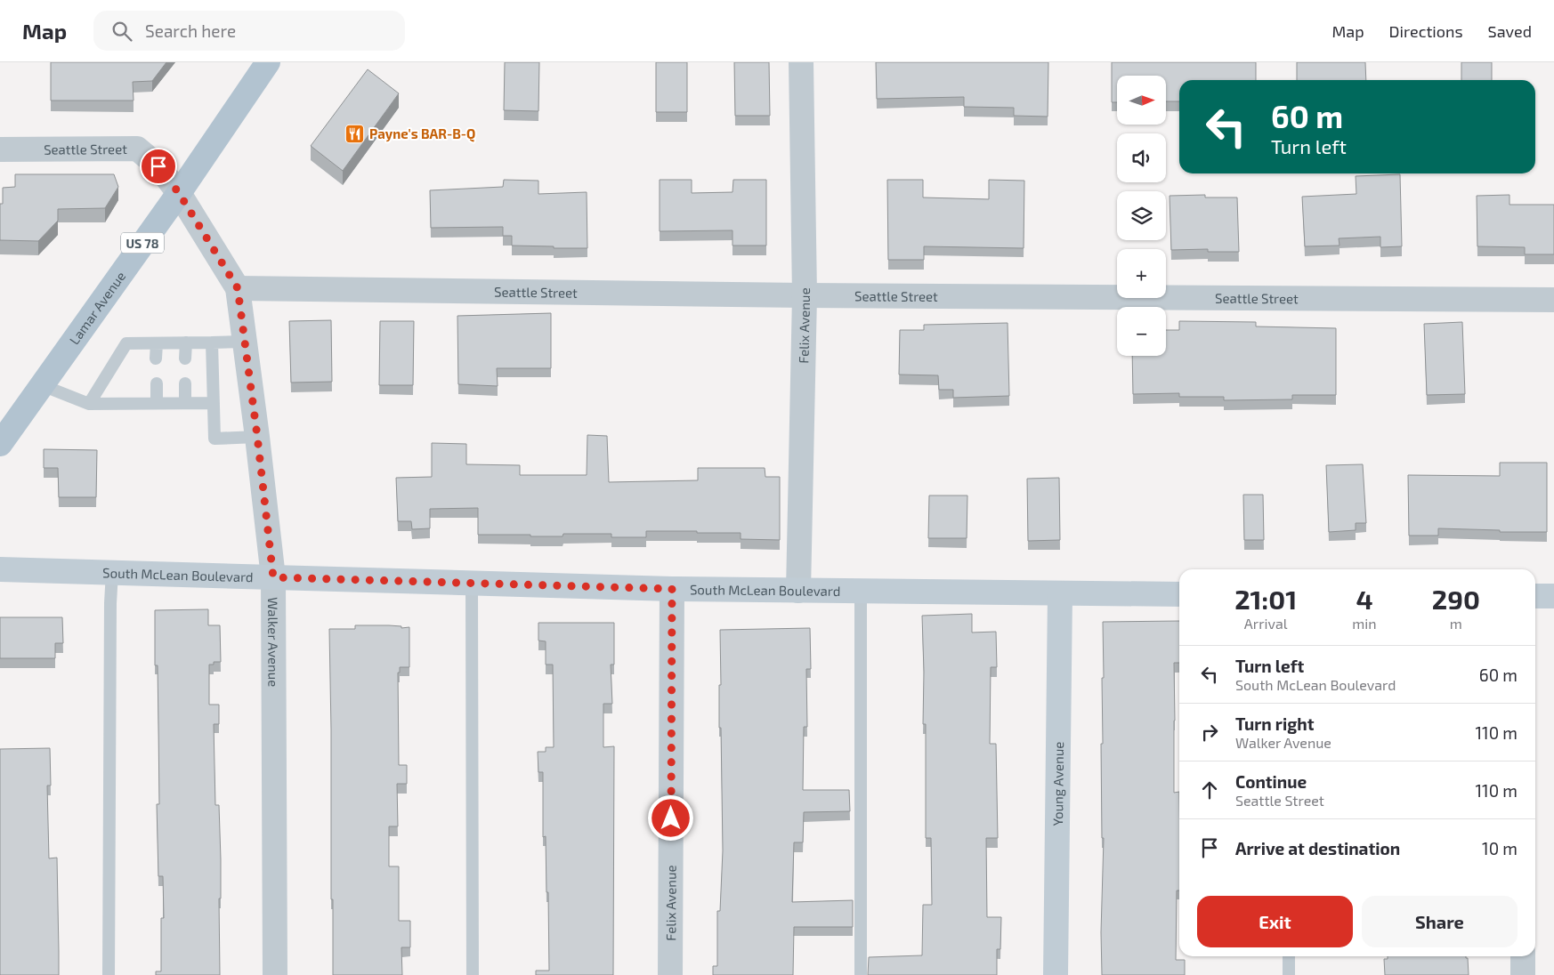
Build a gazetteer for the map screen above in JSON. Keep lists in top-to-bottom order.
{
  "streets": {
    "main road": [
      "US 78",
      "Lamar Avenue",
      "South McLean Boulevard",
      "Young Avenue"
    ],
    "street": ["Seattle Street", "Felix Avenue", "Walker Avenue"]
  },
  "crossings": [
    ["Seattle Street", "Lamar Avenue"],
    ["Seattle Street", "Felix Avenue"],
    ["Seattle Street", "Walker Avenue"],
    ["Lamar Avenue", "Walker Avenue"],
    ["Felix Avenue", "South McLean Boulevard"],
    ["South McLean Boulevard", "Walker Avenue"],
    ["South McLean Boulevard", "Young Avenue"]
  ],
  "places": {
    "restaurant": ["Payne's BAR-B-Q"]
  },
  "north": "right",
  "page": {
    "header": "Map",
    "search": "Search here",
    "nav": ["Map", "Directions", "Saved"],
    "map_buttons": ["+", "−"],
    "turn": ["60 m", "Turn left"],
    "eta": [
      "21:01",
      "Arrival",
      "4",
      "min",
      "290",
      "m"
    ],
    "list": [
      {
        "name": "Turn left",
        "note": "South McLean Boulevard",
        "value": "60 m"
      },
      {
        "name": "Turn right",
        "note": "Walker Avenue",
        "value": "110 m"
      },
      {
        "name": "Continue",
        "note": "Seattle Street",
        "value": "110 m"
      },
      {
        "name": "Arrive at destination",
        "value": "10 m"
      }
    ],
    "buttons": ["Exit", "Share"]
  }
}
